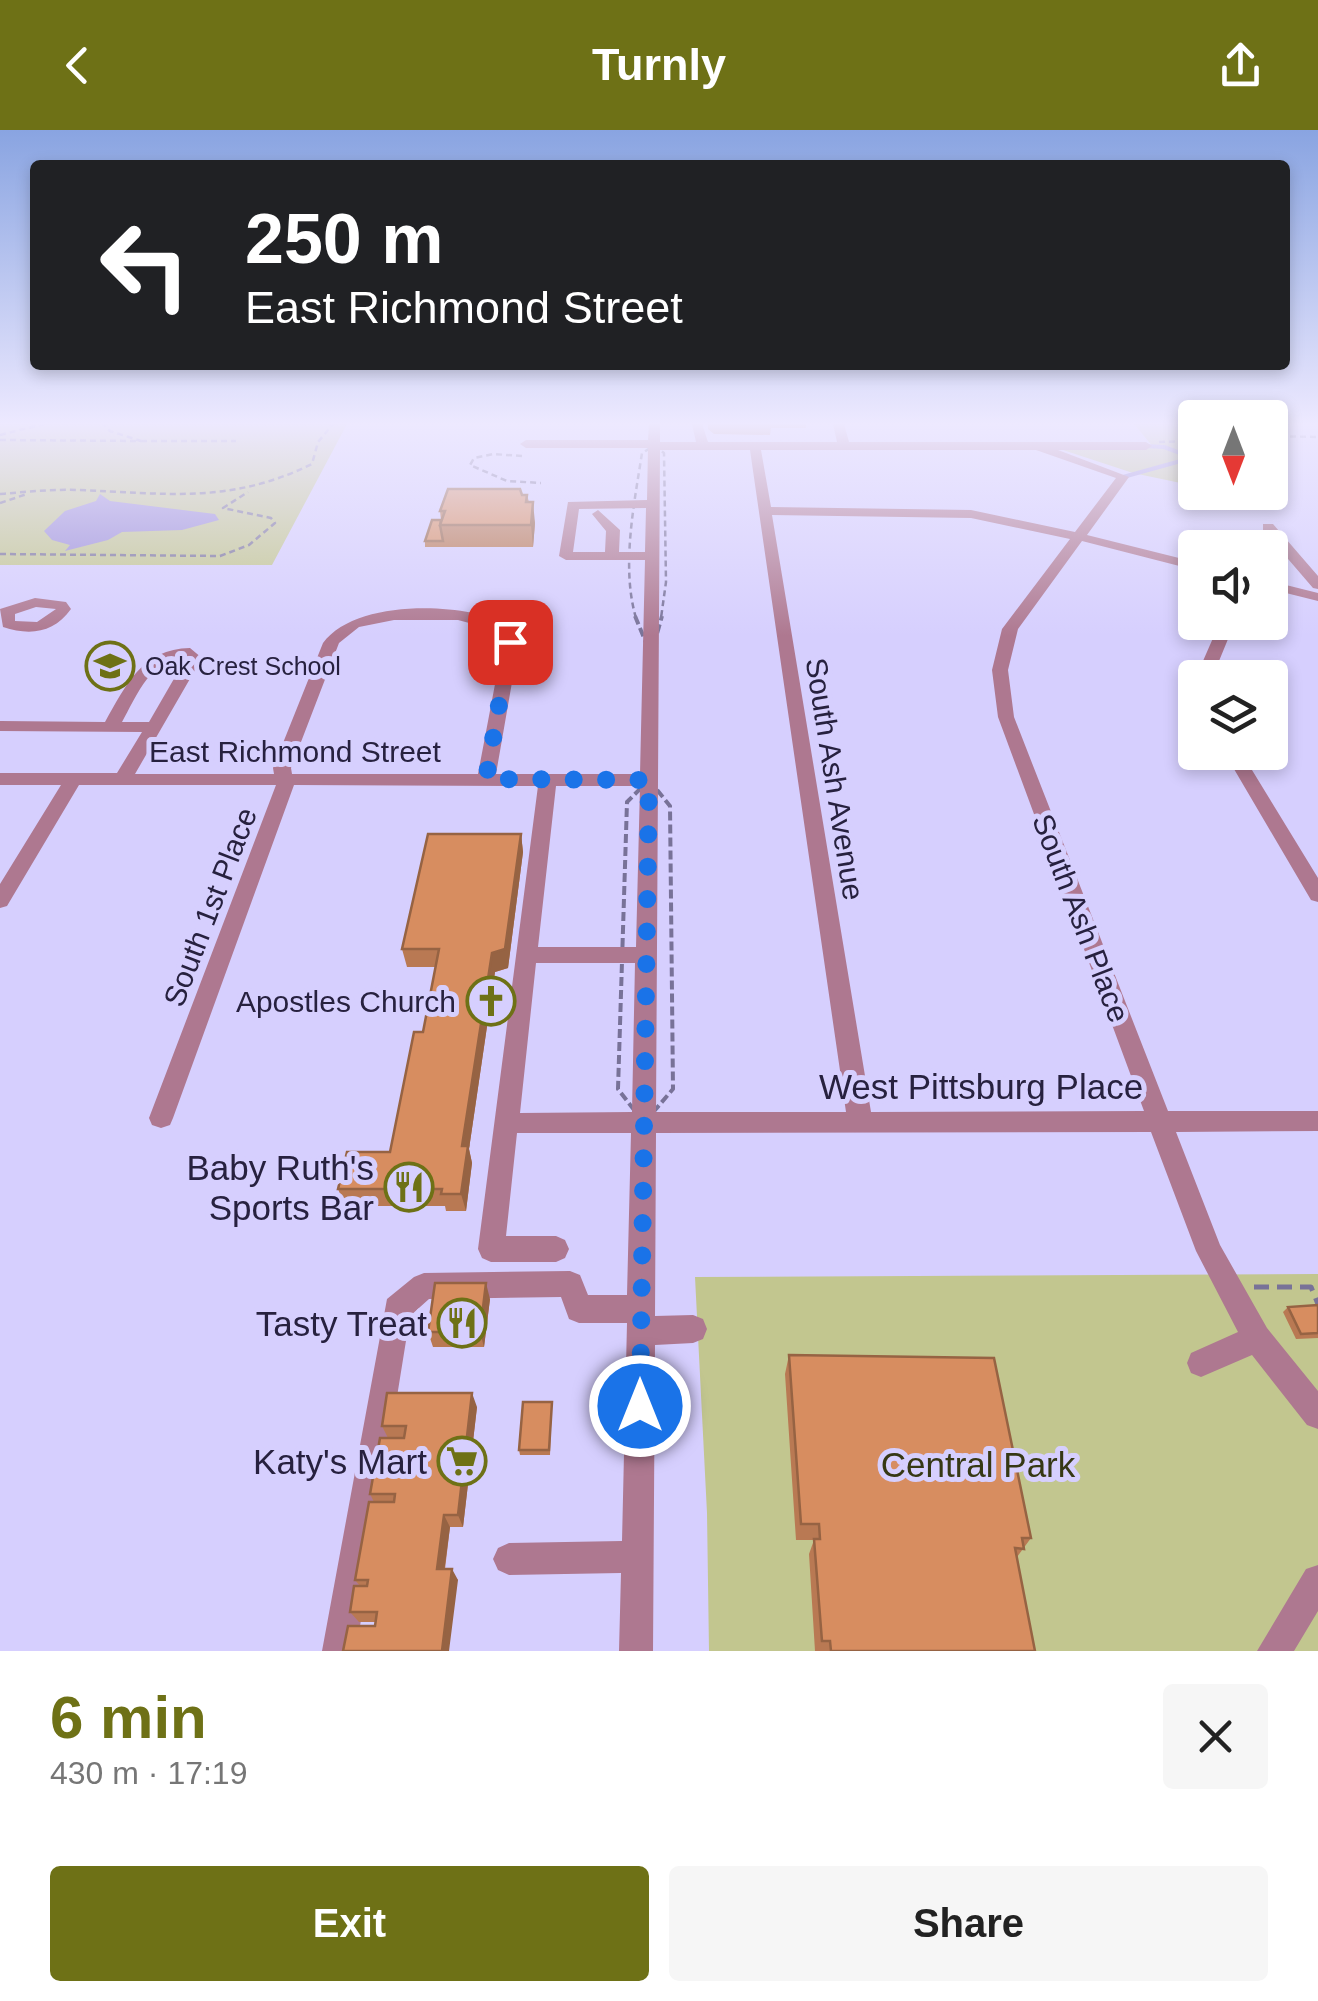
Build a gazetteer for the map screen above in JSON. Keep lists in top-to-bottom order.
{
  "streets": {
    "street": [
      "East Richmond Street",
      "South Ash Avenue",
      "South 1st Place",
      "South Ash Place",
      "West Pittsburg Place"
    ]
  },
  "crossings": [
    ["East Richmond Street", "South 1st Place"],
    ["South Ash Avenue", "West Pittsburg Place"],
    ["South Ash Place", "West Pittsburg Place"]
  ],
  "parks": ["Central Park"],
  "places": {
    "school or university": ["Oak Crest School"],
    "church": ["Apostles Church"],
    "restaurant": ["Baby Ruth's Sports Bar", "Tasty Treat"],
    "supermarket": ["Katy's Mart"]
  },
  "north": "bottom",
  "page": {
    "header": "Turnly",
    "turn": ["250 m", "East Richmond Street"],
    "heading": ["6 min", "430 m · 17:19"],
    "buttons": ["Exit", "Share"]
  }
}
